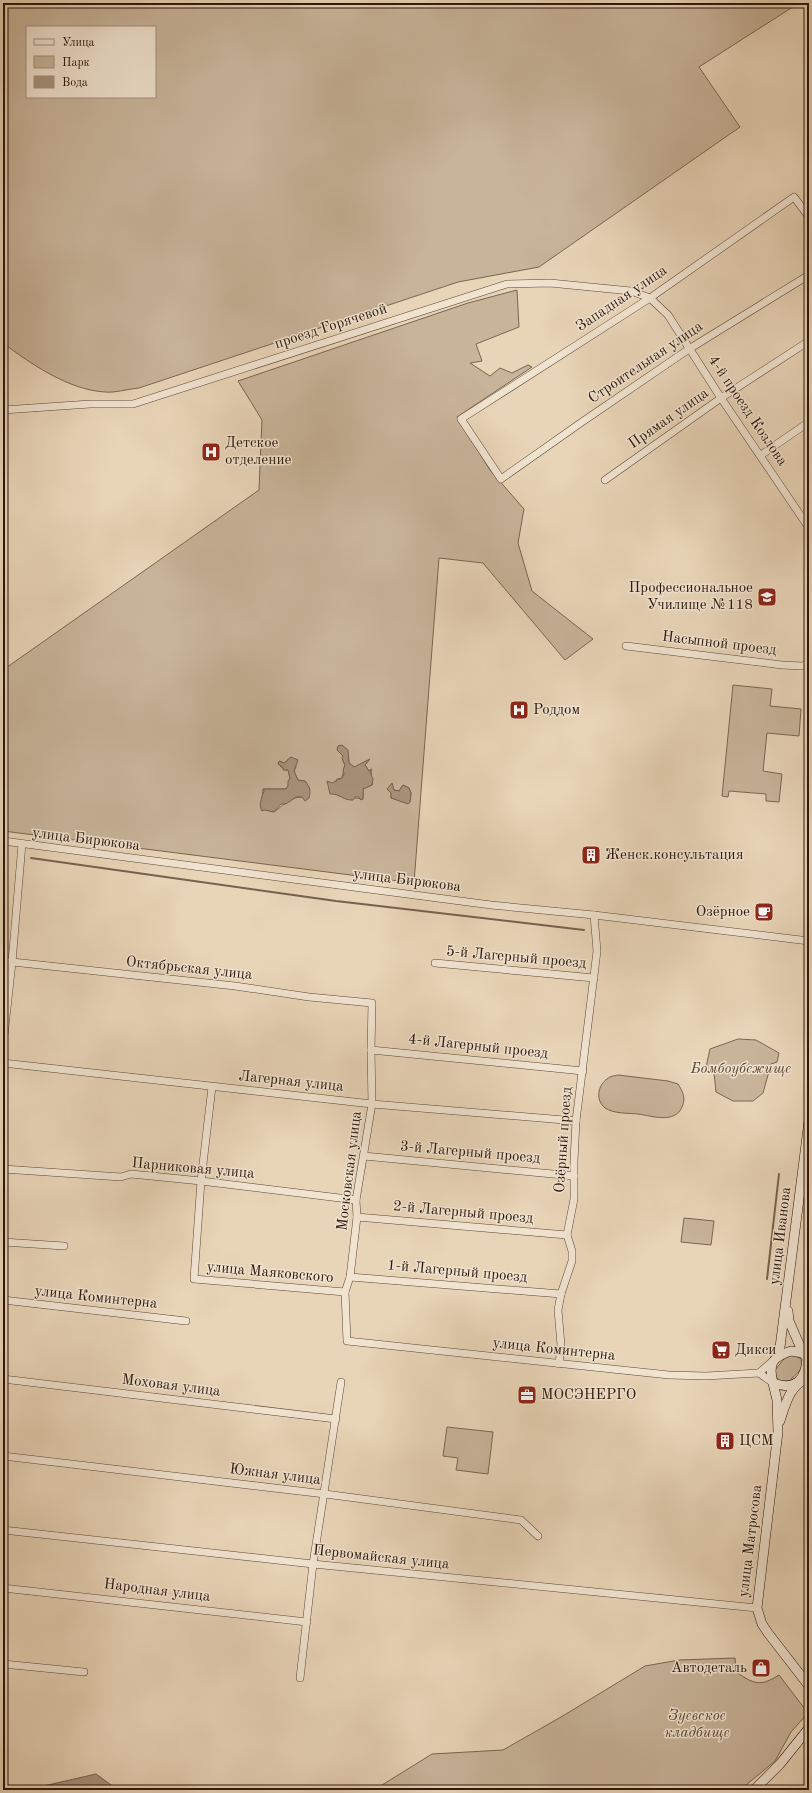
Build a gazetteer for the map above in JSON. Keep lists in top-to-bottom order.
{
  "streets": {
    "street": [
      "Западная улица",
      "проезд Горячевой",
      "Строительная улица",
      "4-й проезд Козлова",
      "Прямая улица",
      "Насыпной проезд",
      "улица Бирюкова",
      "5-й Лагерный проезд",
      "Октябрьская улица",
      "4-й Лагерный проезд",
      "Лагерная улица",
      "Озёрный проезд",
      "3-й Лагерный проезд",
      "Парниковая улица",
      "Московская улица",
      "2-й Лагерный проезд",
      "улица Иванова",
      "1-й Лагерный проезд",
      "улица Маяковского",
      "улица Коминтерна",
      "Моховая улица",
      "Южная улица",
      "улица Матросова",
      "Первомайская улица",
      "Народная улица"
    ]
  },
  "crossings": [
    ["Западная улица", "проезд Горячевой"],
    ["Западная улица", "Строительная улица"],
    ["проезд Горячевой", "4-й проезд Козлова"],
    ["Строительная улица", "4-й проезд Козлова"],
    ["4-й проезд Козлова", "Прямая улица"],
    ["улица Бирюкова", "Озёрный проезд"],
    ["5-й Лагерный проезд", "Озёрный проезд"],
    ["Октябрьская улица", "Московская улица"],
    ["4-й Лагерный проезд", "Озёрный проезд"],
    ["4-й Лагерный проезд", "Московская улица"],
    ["Лагерная улица", "Озёрный проезд"],
    ["Лагерная улица", "Московская улица"],
    ["Лагерная улица", "улица Маяковского"],
    ["Озёрный проезд", "3-й Лагерный проезд"],
    ["Озёрный проезд", "2-й Лагерный проезд"],
    ["Озёрный проезд", "1-й Лагерный проезд"],
    ["Озёрный проезд", "улица Коминтерна"],
    ["3-й Лагерный проезд", "Московская улица"],
    ["Парниковая улица", "Московская улица"],
    ["Парниковая улица", "улица Маяковского"],
    ["Московская улица", "2-й Лагерный проезд"],
    ["Московская улица", "1-й Лагерный проезд"],
    ["Московская улица", "улица Маяковского"],
    ["Московская улица", "улица Коминтерна"],
    ["улица Иванова", "улица Матросова"],
    ["улица Матросова", "Первомайская улица"]
  ],
  "parks": ["Бомбоубежище", "Зуевское кладбище"],
  "places": {
    "hospital": ["Детское отделение", "Роддом"],
    "school or university": ["Профессиональное Училище №118"],
    "building": ["Женск.консультация", "ЦСМ"],
    "cafe": ["Озёрное"],
    "supermarket": ["Дикси"],
    "office": ["МОСЭНЕРГО"],
    "shop": ["Автодеталь"]
  },
  "legend": ["Улица", "Парк", "Вода"]
}
